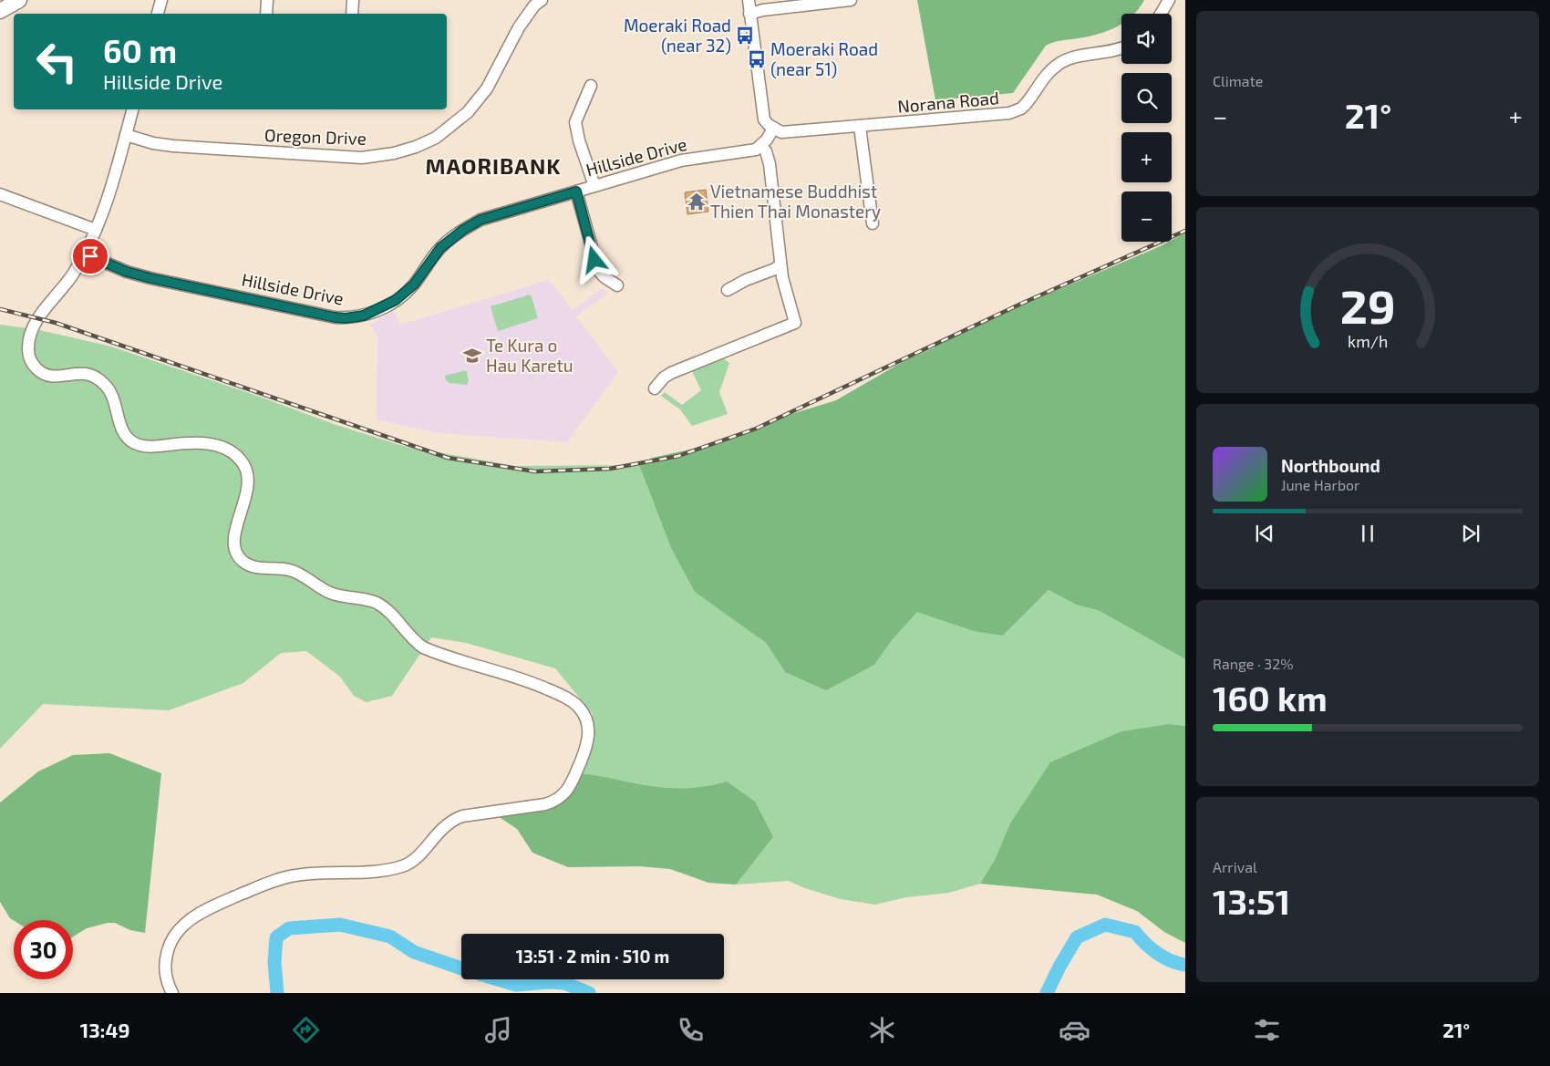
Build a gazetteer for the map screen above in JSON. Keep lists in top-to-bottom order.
{
  "streets": {
    "street": ["Norana Road", "Oregon Drive", "Hillside Drive"]
  },
  "districts": ["MAORIBANK"],
  "places": {
    "bus stop": ["Moeraki Road (near 32)", "Moeraki Road (near 51)"],
    "temple": ["Vietnamese Buddhist Thien Thai Monastery"],
    "school or university": ["Te Kura o Hau Karetu"]
  },
  "page": {
    "tile": [
      "Climate",
      ["Range · 32%", "160 km"],
      ["Arrival", "13:51"]
    ],
    "map_buttons": ["+", "−"],
    "turn": ["60 m", "Hillside Drive"],
    "heat": ["−", "21°", "+"],
    "song": ["Northbound", "June Harbor"],
    "limit": "30",
    "trip": "13:51 · 2 min · 510 m",
    "tabs": ["13:49", "21°"],
    "gauge": ["29", "km/h"]
  }
}
